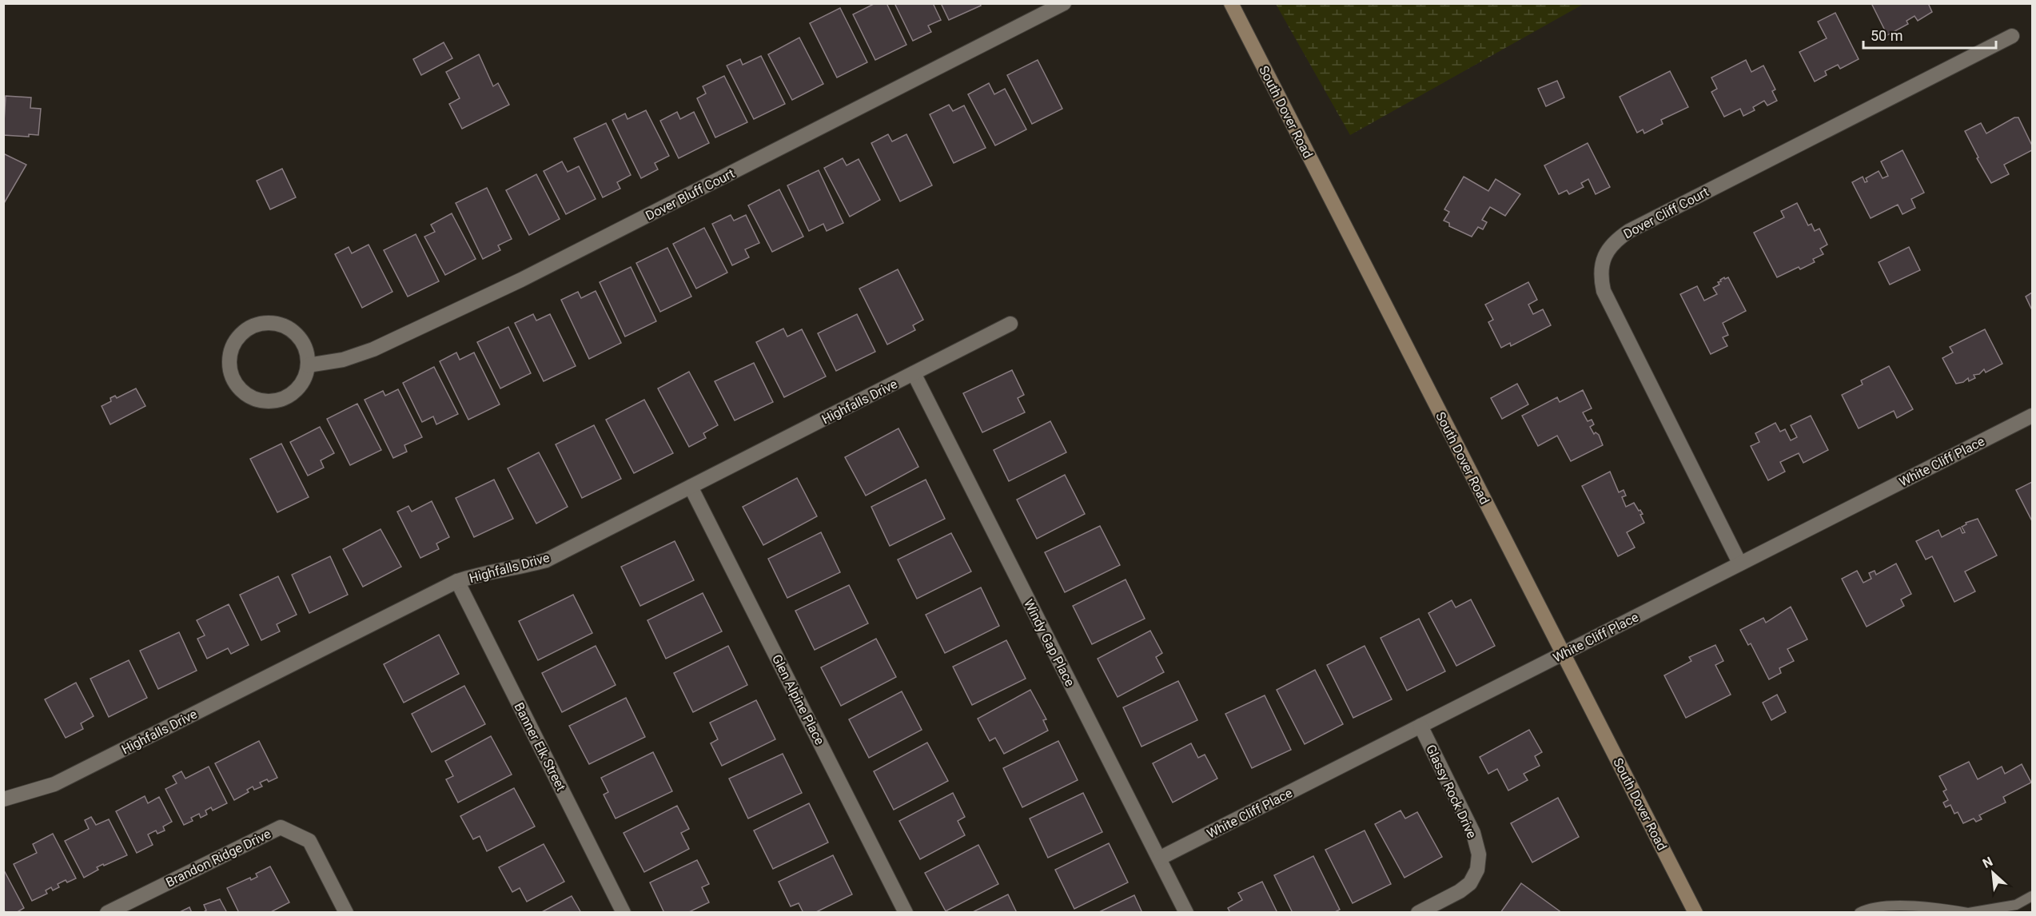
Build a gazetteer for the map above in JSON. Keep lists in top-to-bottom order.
{
  "streets": {
    "street": [
      "South Dover Road",
      "Dover Bluff Court",
      "Dover Cliff Court",
      "Highfalls Drive",
      "White Cliff Place",
      "Windy Gap Place",
      "Glen Alpine Place",
      "Banner Elk Street",
      "Glassy Rock Drive",
      "Brandon Ridge Drive"
    ]
  },
  "crossings": [
    ["South Dover Road", "White Cliff Place"],
    ["Dover Cliff Court", "White Cliff Place"],
    ["Highfalls Drive", "Windy Gap Place"],
    ["Highfalls Drive", "Glen Alpine Place"],
    ["Highfalls Drive", "Banner Elk Street"],
    ["White Cliff Place", "Windy Gap Place"],
    ["White Cliff Place", "Glassy Rock Drive"]
  ],
  "scale_bar": "50 m",
  "north": "top left"
}
